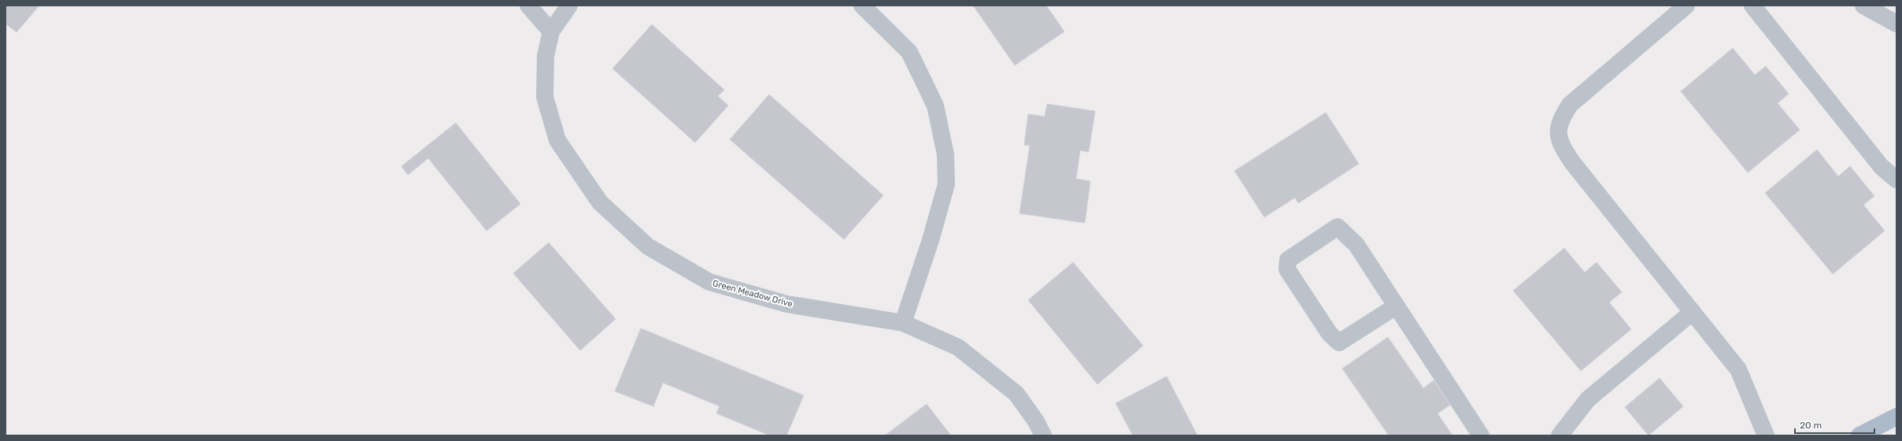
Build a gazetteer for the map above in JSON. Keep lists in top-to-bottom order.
{
  "streets": {
    "street": ["Green Meadow Drive"]
  },
  "scale_bar": "20 m"
}
